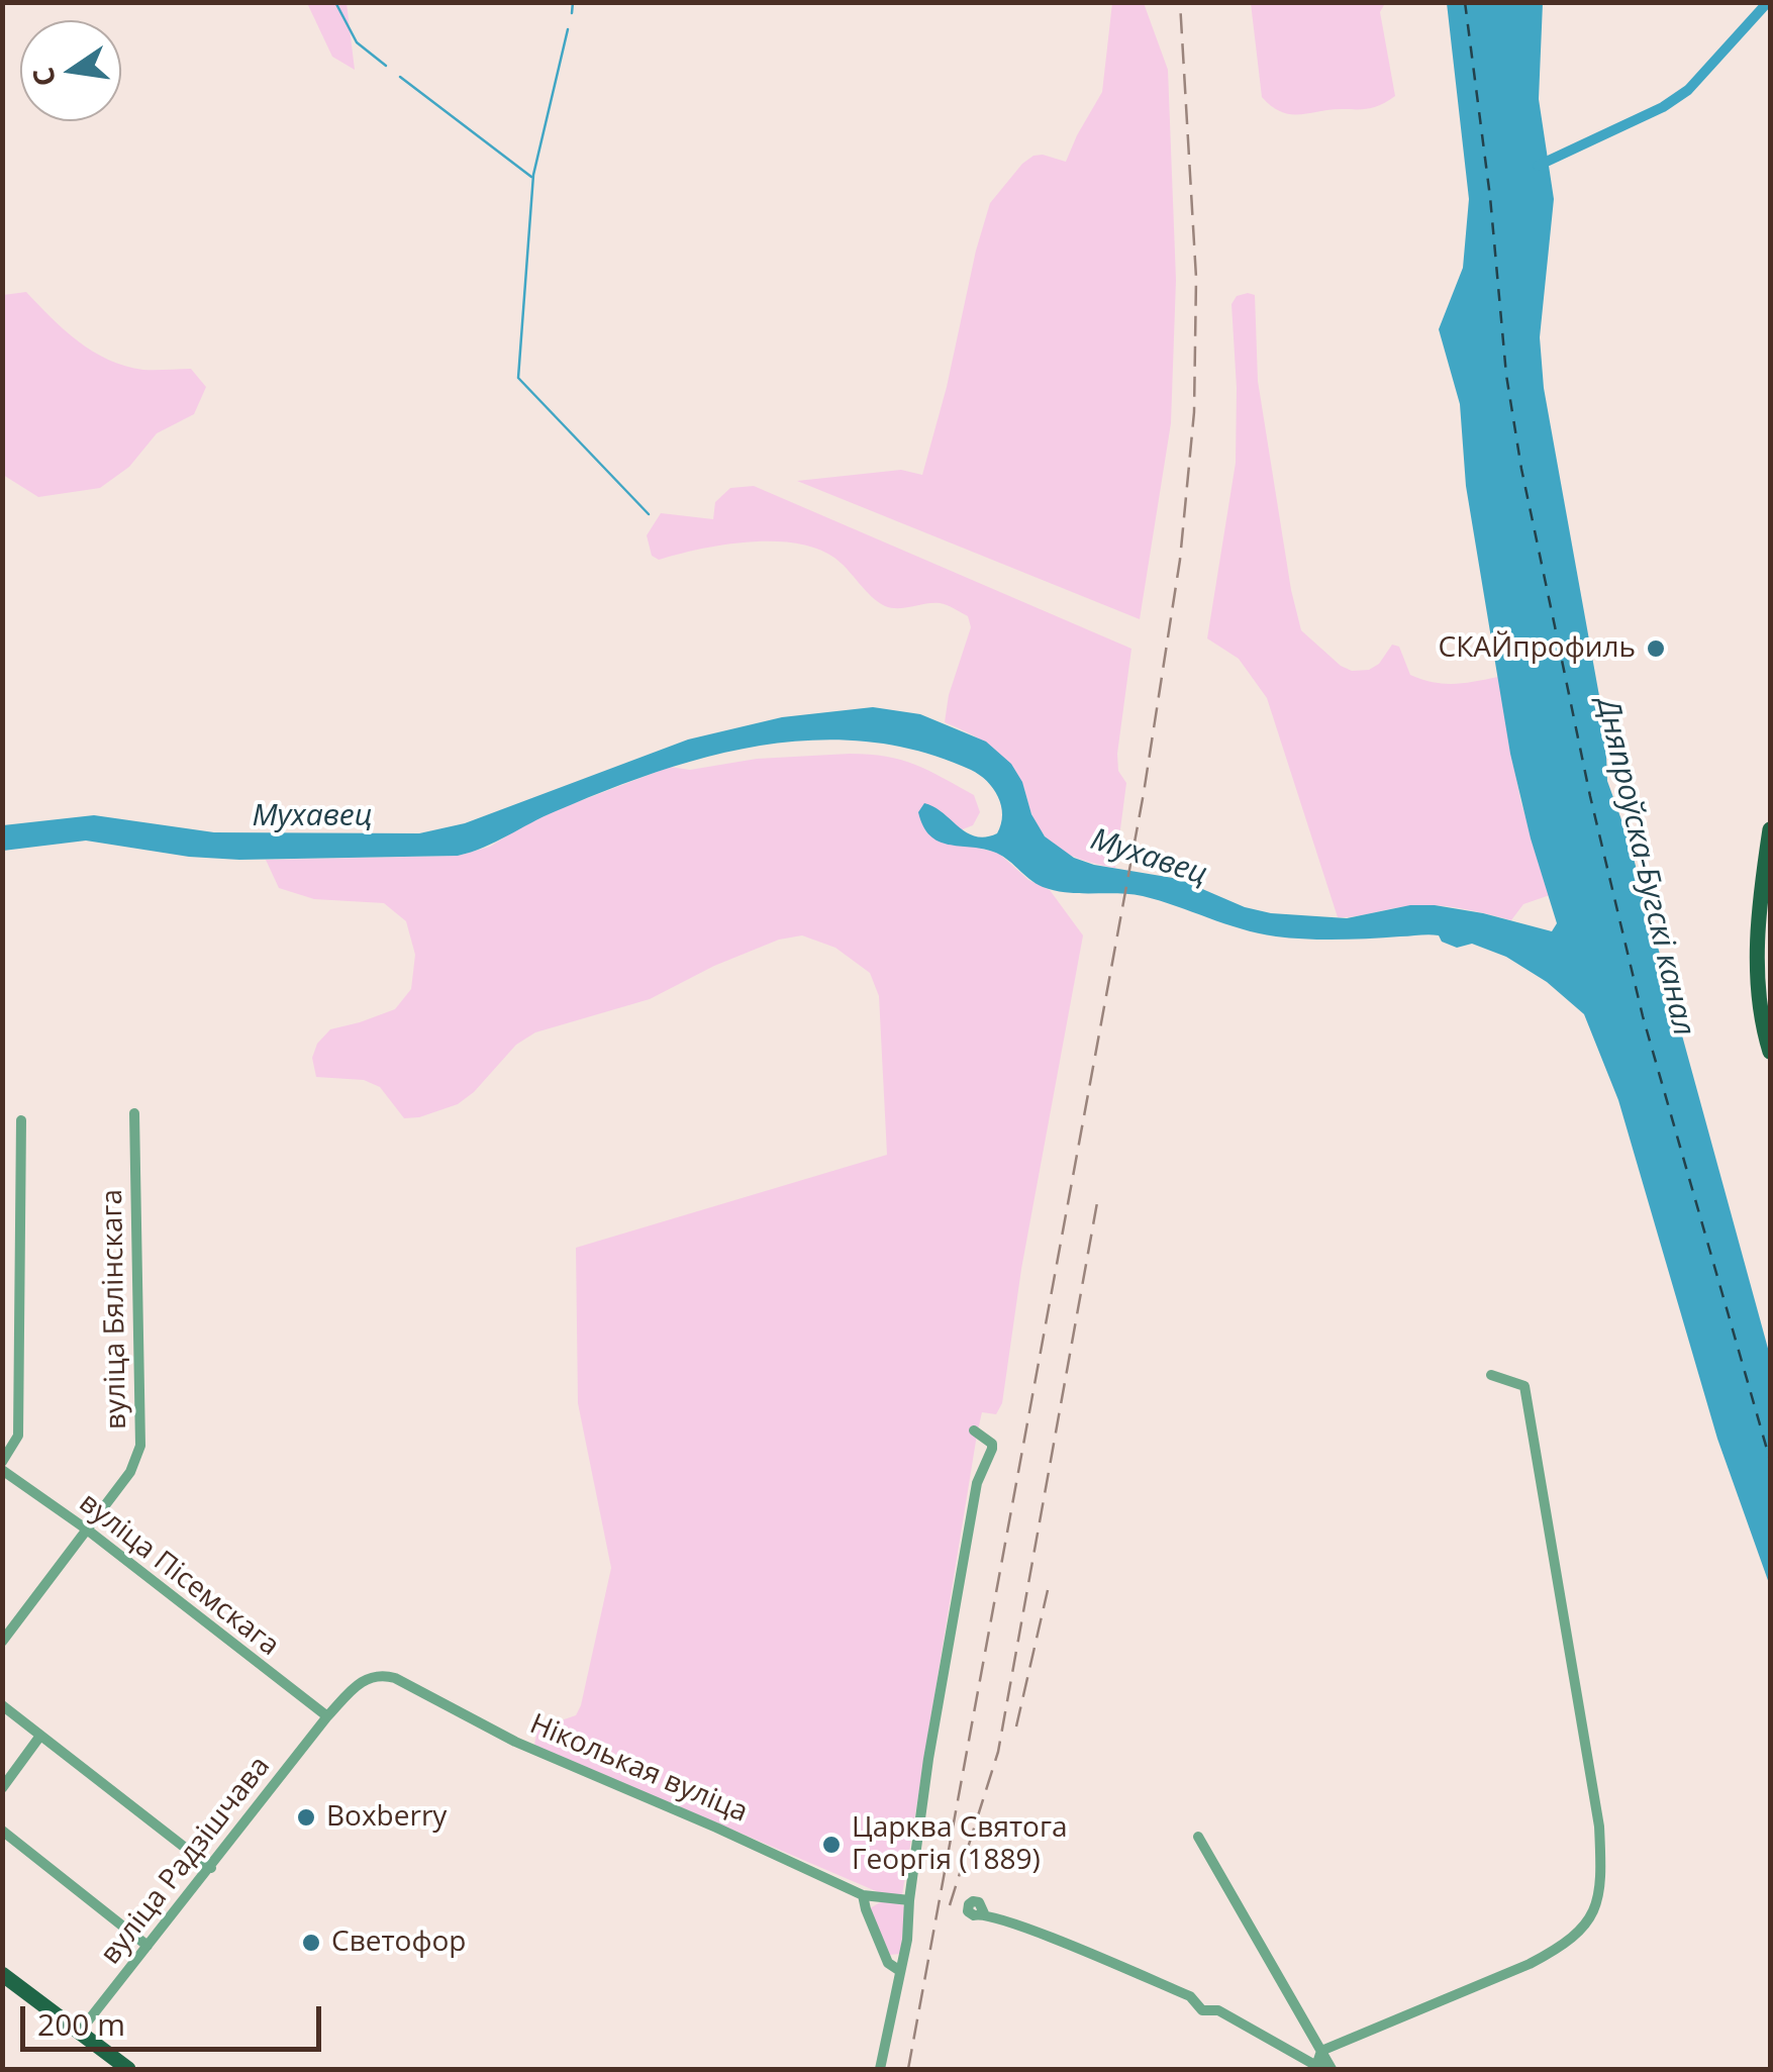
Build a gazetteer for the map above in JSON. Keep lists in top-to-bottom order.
{
  "streets": {
    "street": [
      "вуліца Бялінскага",
      "вуліца Пісемскага",
      "Ніколькая вуліца",
      "вуліца Радзішчава"
    ]
  },
  "crossings": [
    ["вуліца Бялінскага", "вуліца Пісемскага"],
    ["вуліца Пісемскага", "Ніколькая вуліца"],
    ["вуліца Пісемскага", "вуліца Радзішчава"],
    ["Ніколькая вуліца", "вуліца Радзішчава"]
  ],
  "water": ["Мухавец", "Дняпроўска-Бугскі канал"],
  "places": [
    "СКАЙпрофиль",
    "Boxberry",
    "Царква Святога Георгія (1889)",
    "Светофор"
  ],
  "scale_bar": "200 m",
  "north": "left"
}
